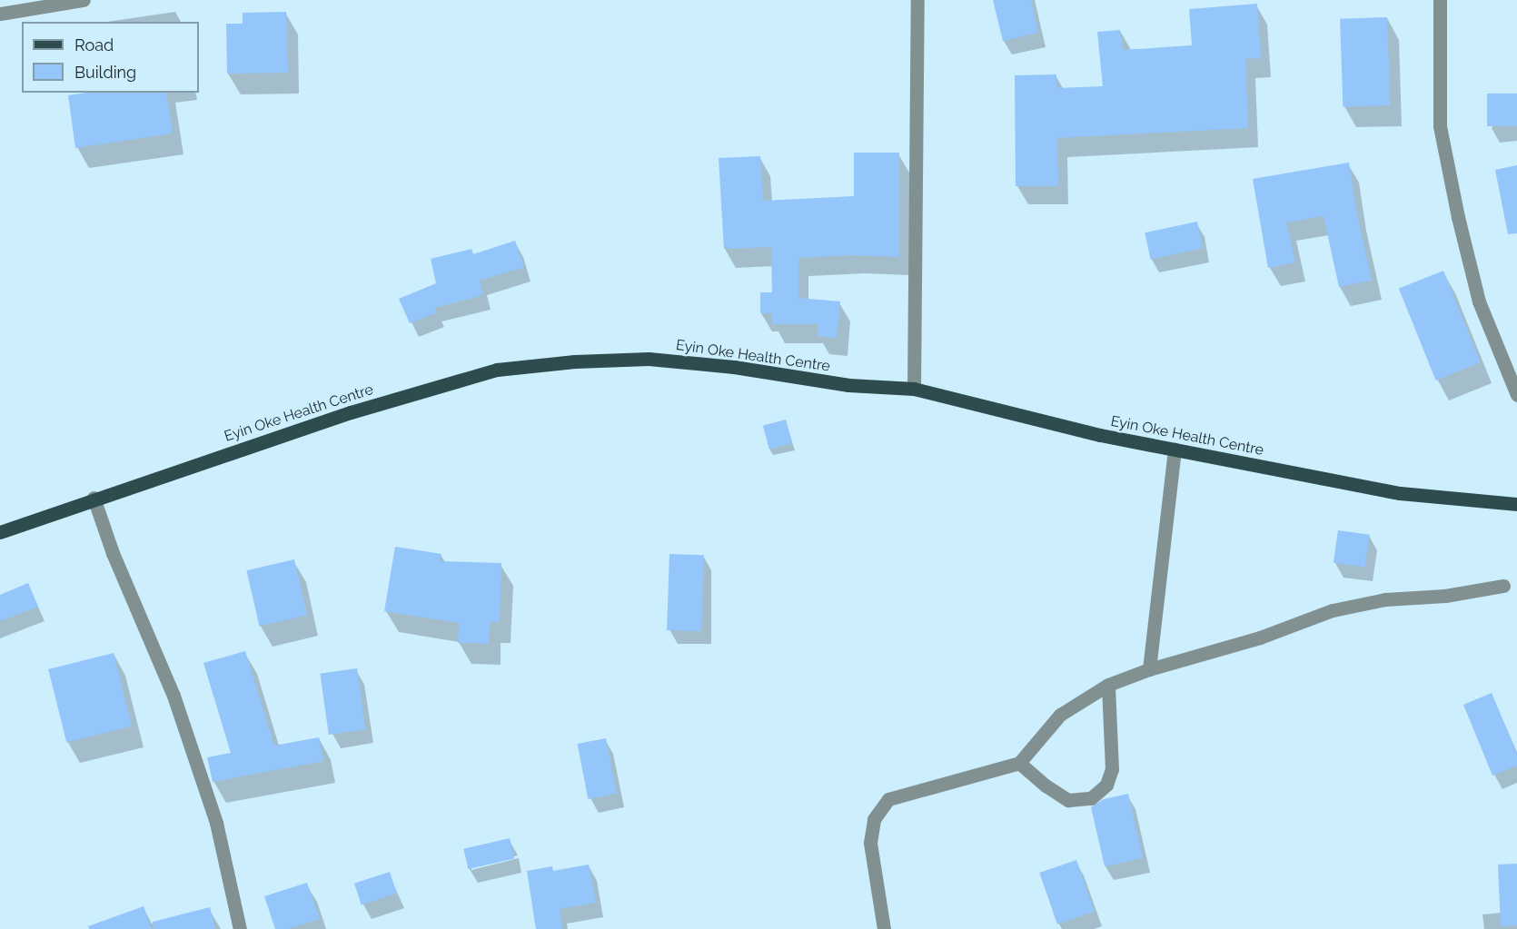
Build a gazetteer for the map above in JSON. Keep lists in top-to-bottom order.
{
  "streets": {
    "main road": ["Eyin Oke Health Centre"]
  },
  "legend": ["Road", "Building"]
}
